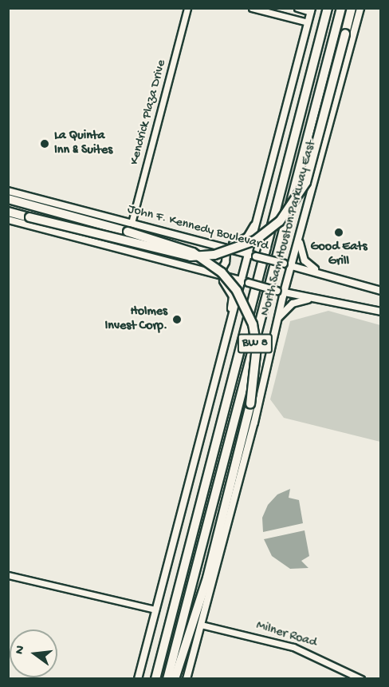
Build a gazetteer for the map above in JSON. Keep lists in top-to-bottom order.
{
  "streets": {
    "highway": ["North Sam Houston Parkway East", "BW 8"],
    "main road": ["John F. Kennedy Boulevard"],
    "street": ["Kendrick Plaza Drive", "Milner Road"]
  },
  "crossings": [
    ["Kendrick Plaza Drive", "John F. Kennedy Boulevard"],
    ["John F. Kennedy Boulevard", "North Sam Houston Parkway East"],
    ["North Sam Houston Parkway East", "Milner Road"]
  ],
  "places": ["La Quinta Inn & Suites", "Good Eats Grill", "Holmes Invest Corp."],
  "north": "left"
}
